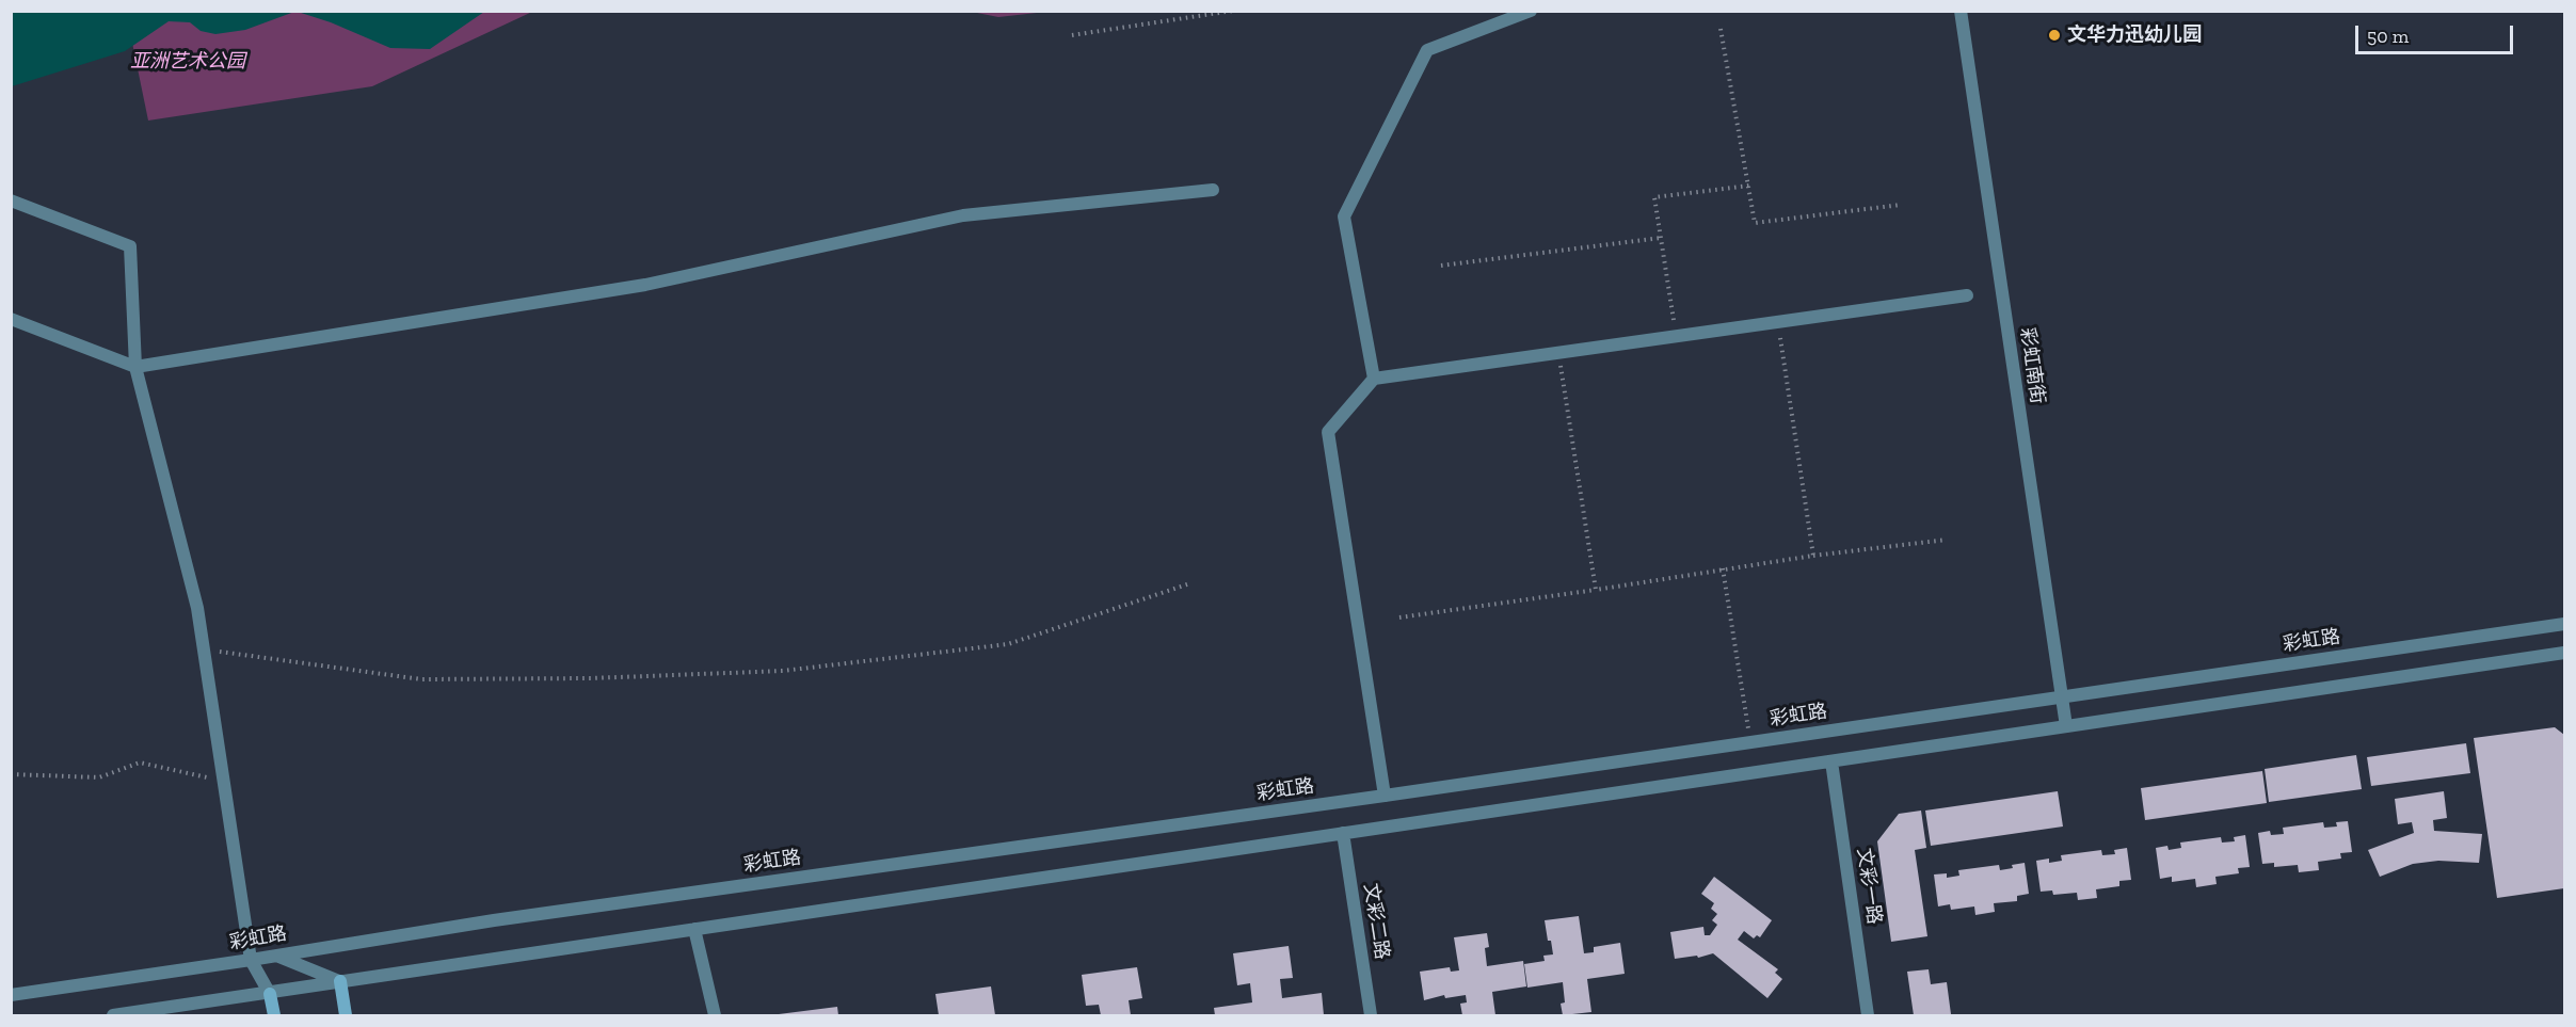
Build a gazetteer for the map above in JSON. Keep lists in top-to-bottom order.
{
  "streets": {
    "street": [
      "彩虹南街",
      "彩虹路",
      "文彩一路",
      "文彩二路"
    ]
  },
  "crossings": [
    ["彩虹南街", "彩虹路"]
  ],
  "parks": ["亚洲艺术公园"],
  "places": ["文华力迅幼儿园"],
  "scale_bar": "50 m"
}
